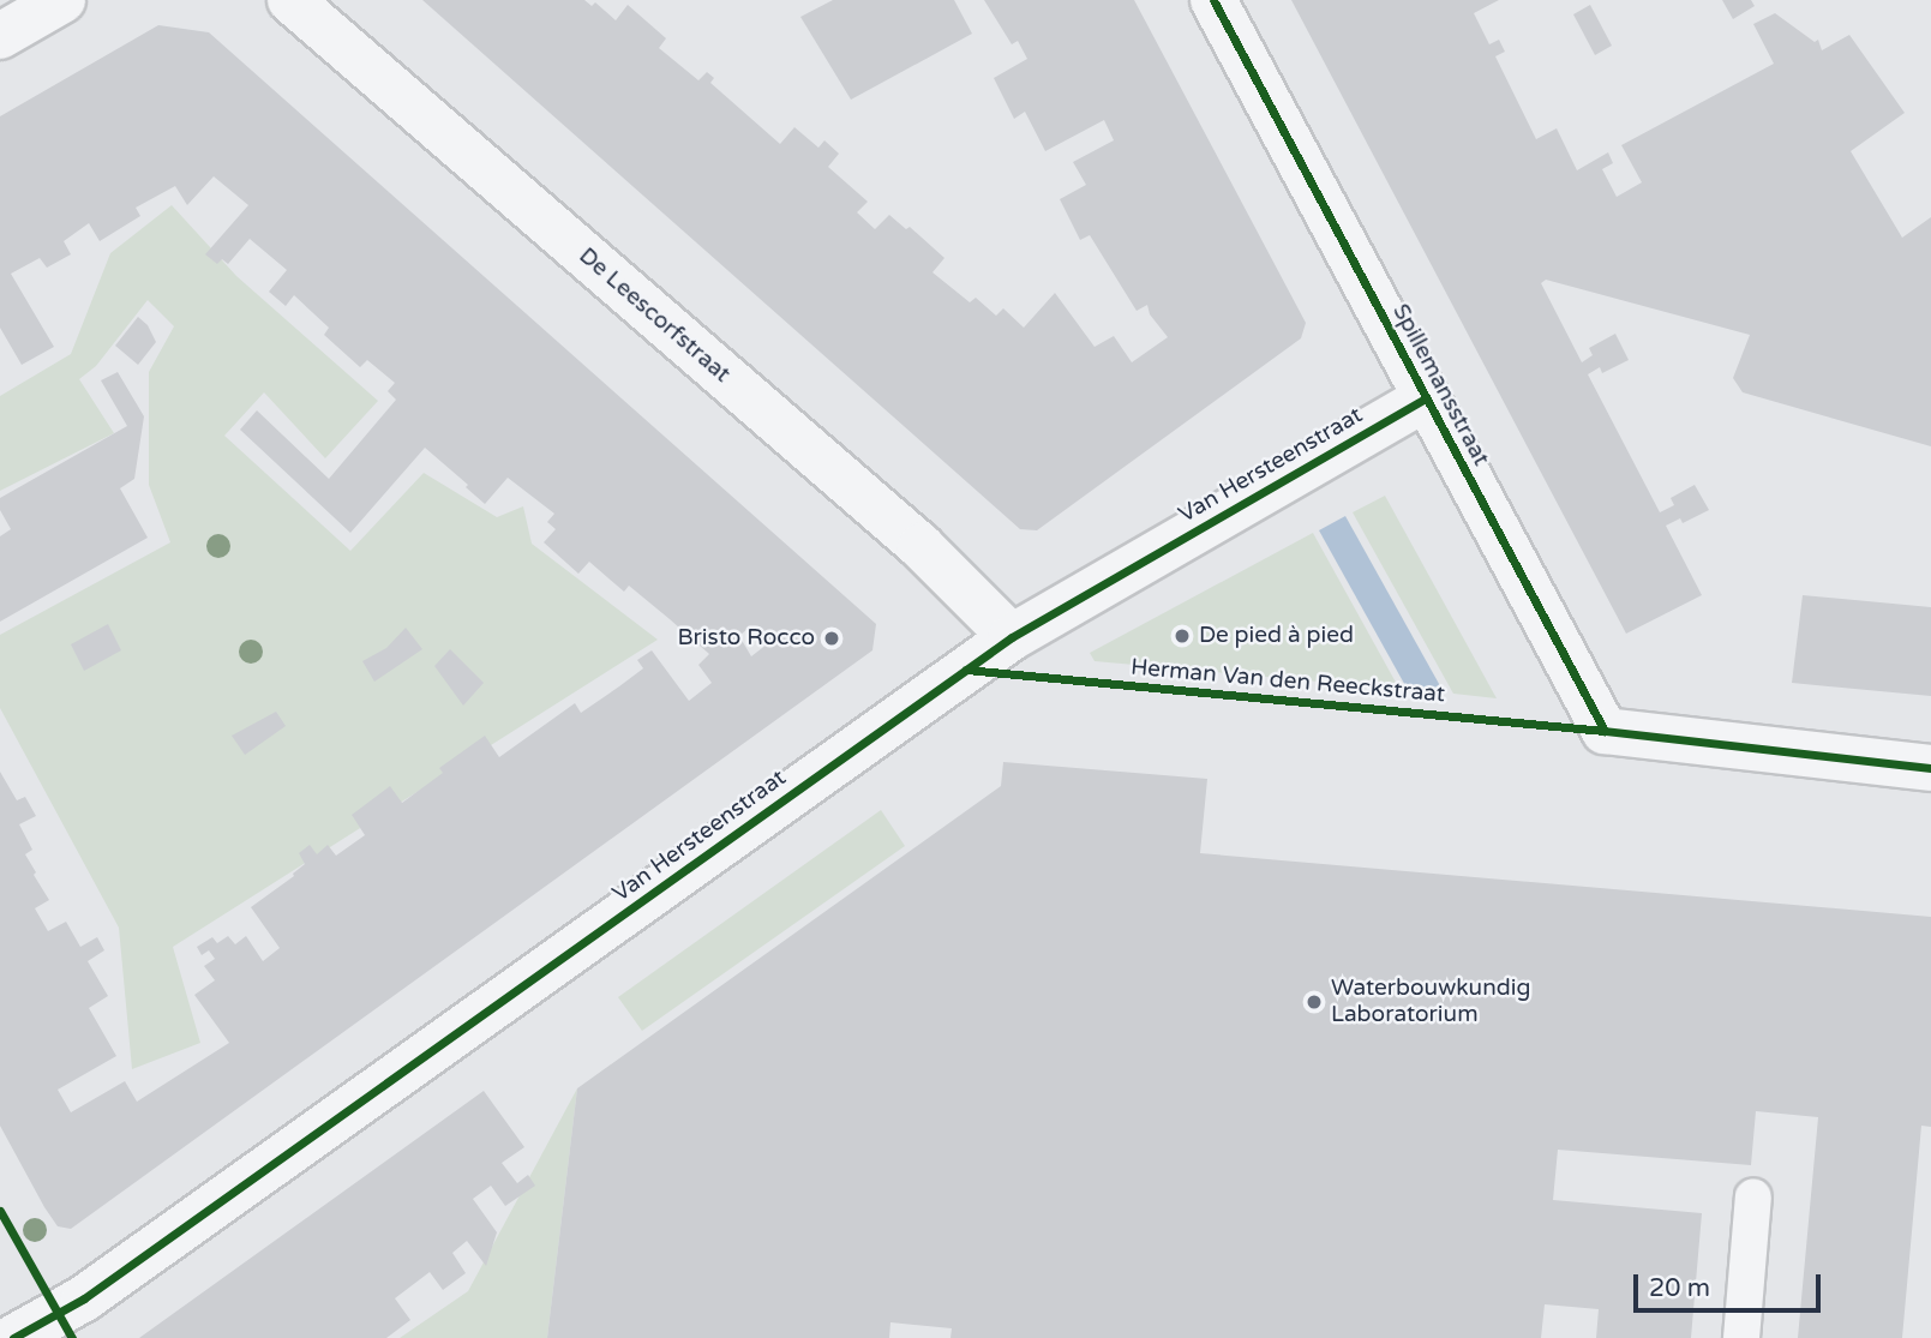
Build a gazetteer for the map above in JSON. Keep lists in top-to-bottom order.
{
  "streets": {
    "street": ["De Leescorfstraat", "Spillemansstraat", "Van Hersteenstraat"],
    "cycle path": ["Herman Van den Reeckstraat"]
  },
  "crossings": [
    ["De Leescorfstraat", "Van Hersteenstraat"],
    ["Spillemansstraat", "Van Hersteenstraat"]
  ],
  "places": ["De pied à pied", "Bristo Rocco", "Waterbouwkundig Laboratorium"],
  "scale_bar": "20 m"
}
